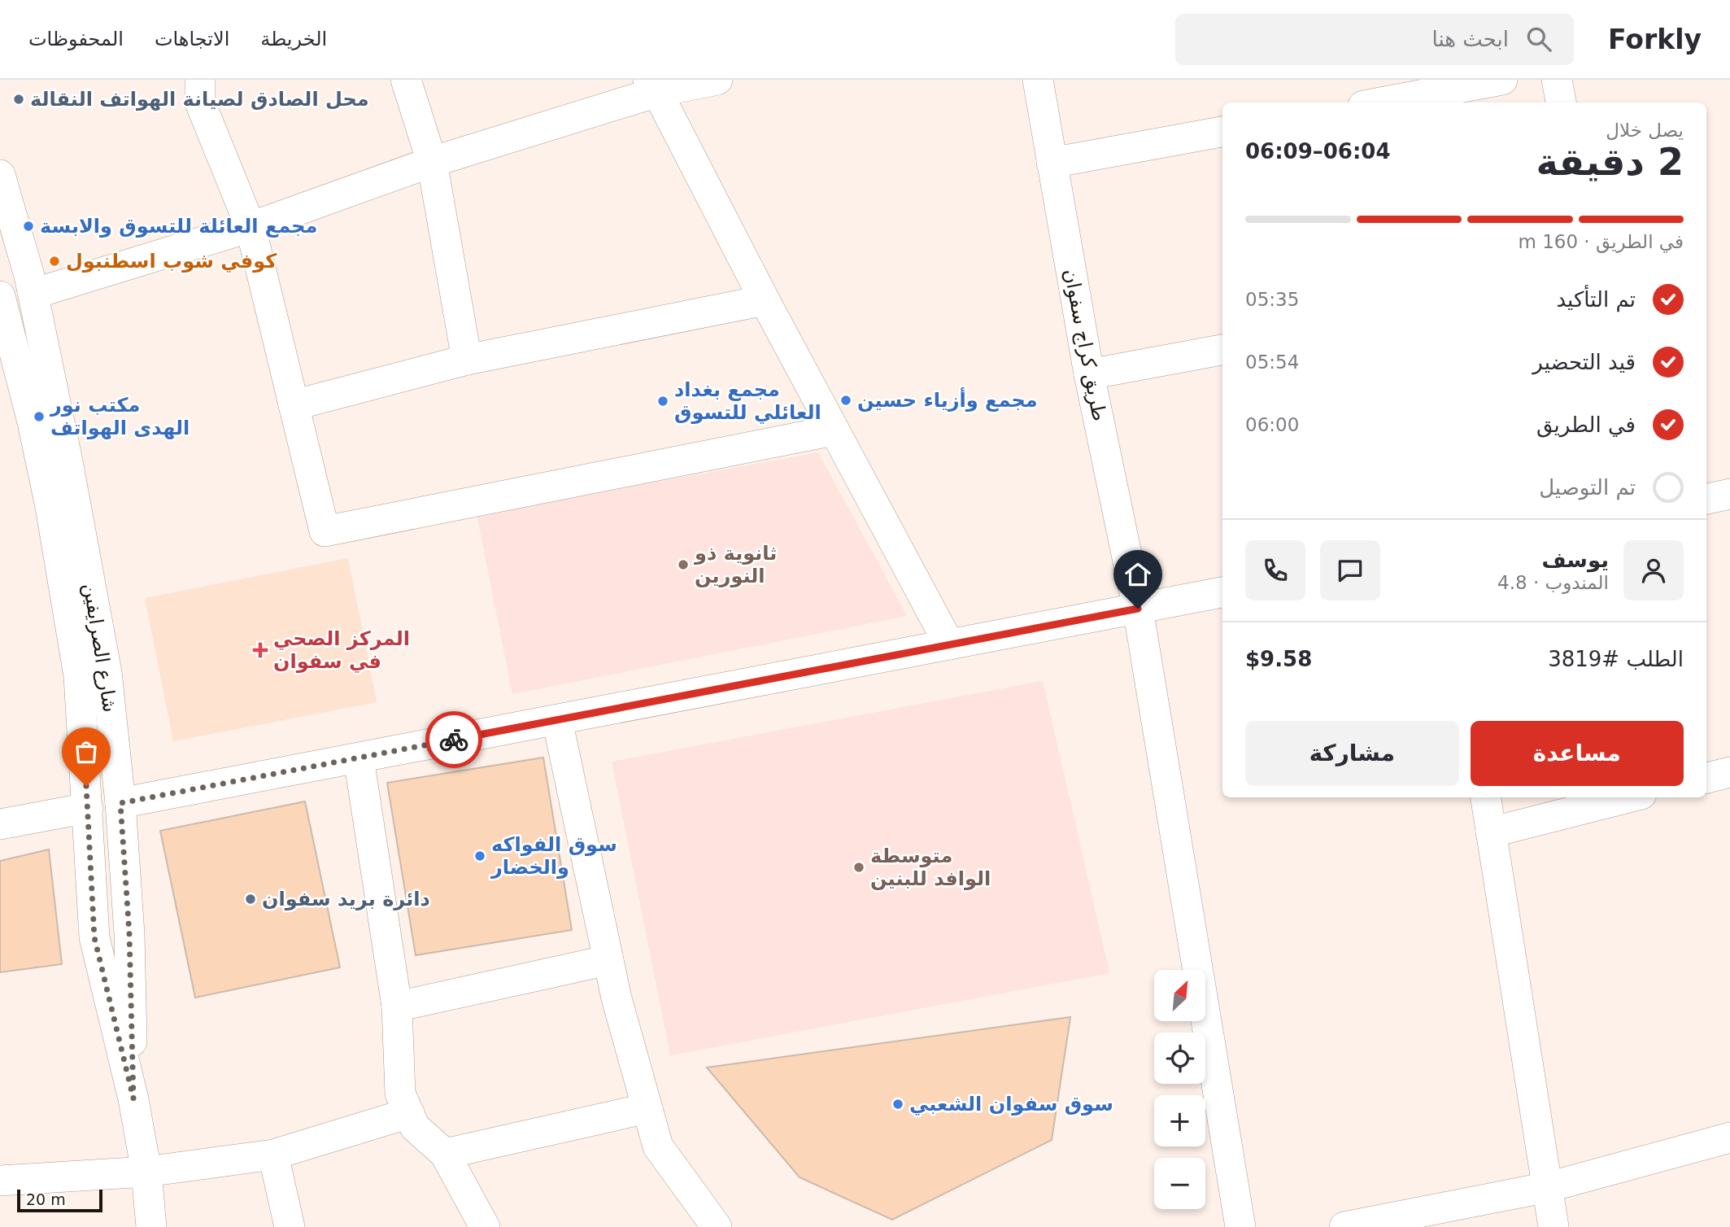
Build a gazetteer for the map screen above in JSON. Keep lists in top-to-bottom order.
{
  "streets": {
    "street": ["طريق كراج سفوان", "شارع الصرايفين"]
  },
  "places": {
    "other": [
      "محل الصادق لصيانة الهواتف النقالة",
      "مجمع العائلة للتسوق والابسة",
      "كوفي شوب اسطنبول",
      "مجمع وأزياء حسين",
      "مجمع بغداد العائلي للتسوق",
      "مكتب نور الهدى الهواتف",
      "ثانوية ذو النورين",
      "سوق الفواكه والخضار",
      "متوسطة الوافد للبنين",
      "دائرة بريد سفوان",
      "سوق سفوان الشعبي"
    ],
    "health": ["المركز الصحي في سفوان"]
  },
  "scale_bar": "20 m",
  "north": "top right",
  "page": {
    "header": "Forkly",
    "search": "ابحث هنا",
    "nav": ["الخريطة", "الاتجاهات", "المحفوظات"],
    "heading": ["2 دقيقة", "يصل خلال", "06:04–06:09"],
    "panel": [
      "يوسف",
      "المندوب · 4.8",
      "الطلب #3819",
      "$9.58"
    ],
    "bar": "في الطريق · 160 m",
    "list": [
      ["تم التأكيد", "05:35"],
      ["قيد التحضير", "05:54"],
      ["في الطريق", "06:00"],
      "تم التوصيل"
    ],
    "buttons": ["مساعدة", "مشاركة"],
    "map_buttons": ["+", "−"],
    "scale": "20 m"
  }
}
